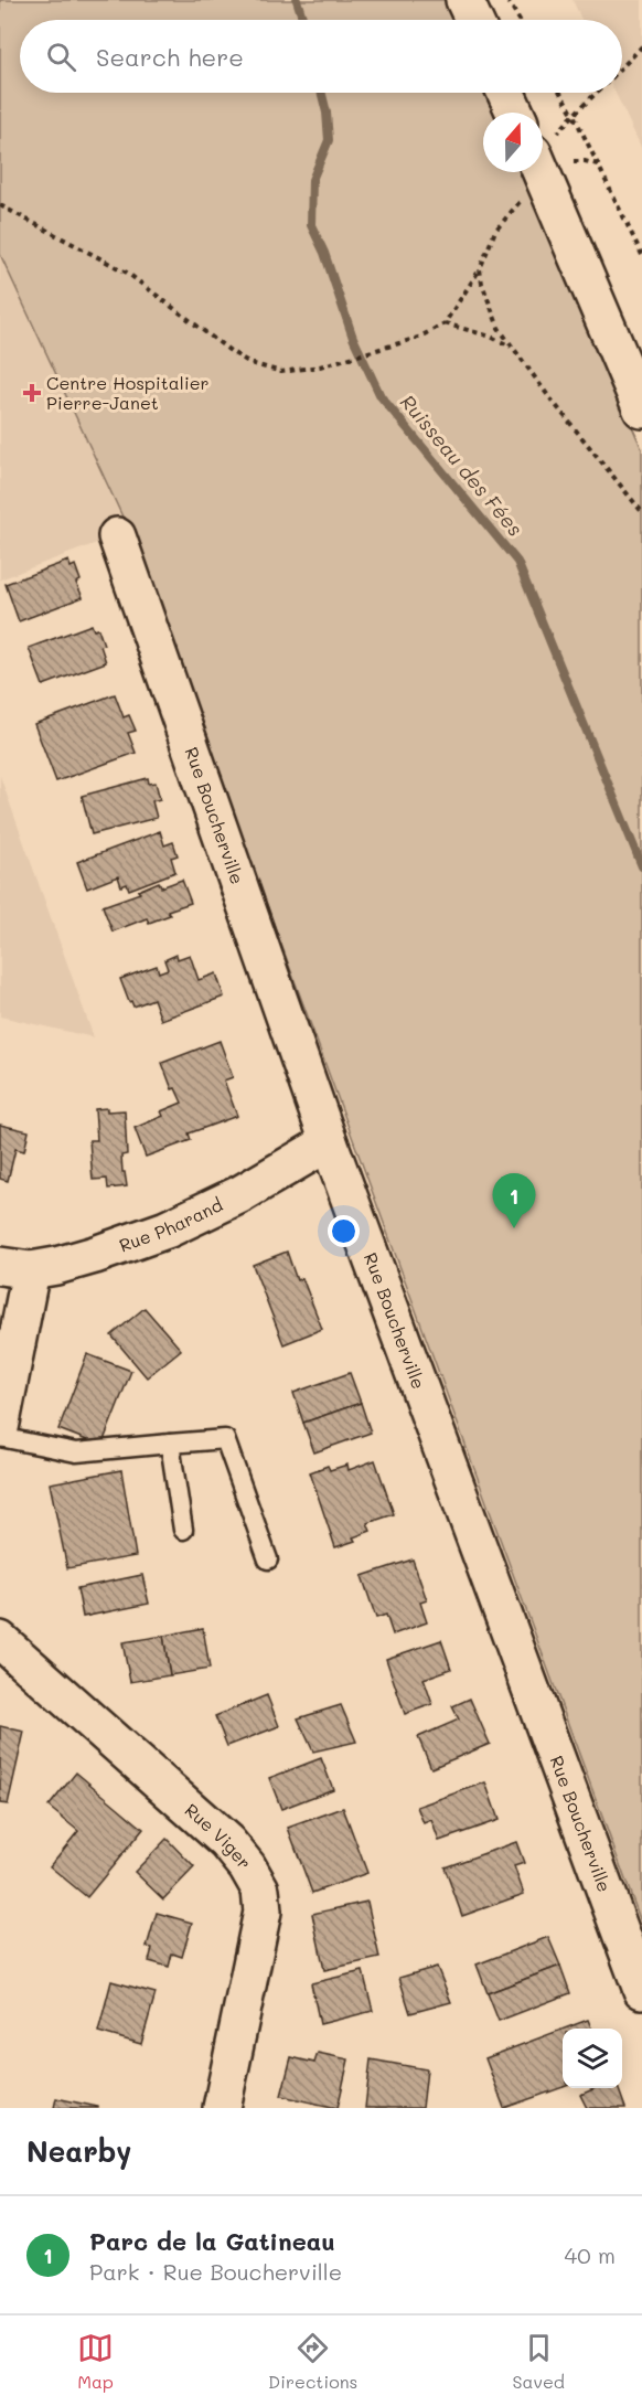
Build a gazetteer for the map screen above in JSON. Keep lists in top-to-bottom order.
{
  "streets": {
    "street": ["Rue Boucherville", "Rue Pharand", "Rue Viger"]
  },
  "crossings": [
    ["Rue Boucherville", "Rue Pharand"]
  ],
  "water": ["Ruisseau des Fées"],
  "places": {
    "health": ["Centre Hospitalier Pierre-Janet"]
  },
  "north": "top",
  "page": {
    "search": "Search here",
    "pins": "1",
    "heading": "Nearby",
    "list": [
      {
        "mark": "1",
        "name": "Parc de la Gatineau",
        "note": "Park · Rue Boucherville",
        "value": "40 m"
      }
    ],
    "nav": ["Map", "Directions", "Saved"]
  }
}
